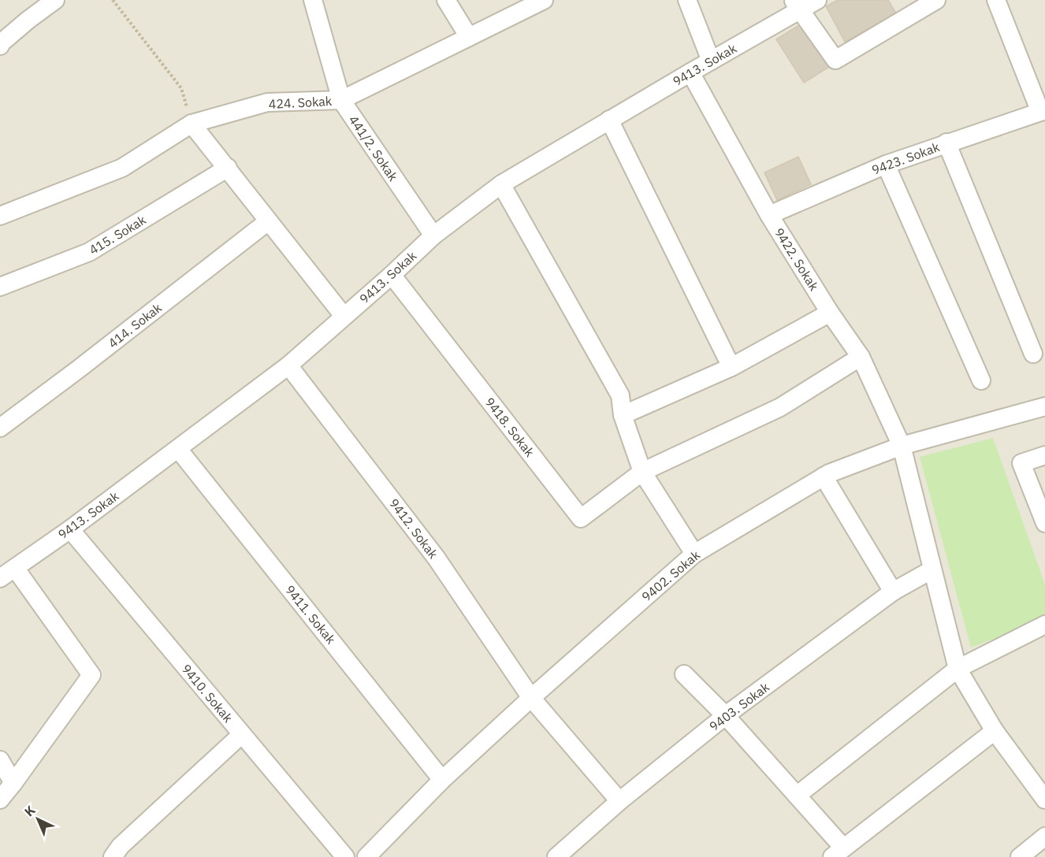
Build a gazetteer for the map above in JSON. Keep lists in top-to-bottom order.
{
  "streets": {
    "street": [
      "9413. Sokak",
      "424. Sokak",
      "441/2. Sokak",
      "9423. Sokak",
      "415. Sokak",
      "9422. Sokak",
      "414. Sokak",
      "9418. Sokak",
      "9412. Sokak",
      "9402. Sokak",
      "9411. Sokak",
      "9410. Sokak",
      "9403. Sokak"
    ]
  },
  "crossings": [
    ["9413. Sokak", "441/2. Sokak"],
    ["9413. Sokak", "9422. Sokak"],
    ["9413. Sokak", "9418. Sokak"],
    ["9413. Sokak", "9412. Sokak"],
    ["9413. Sokak", "9411. Sokak"],
    ["9413. Sokak", "9410. Sokak"],
    ["424. Sokak", "441/2. Sokak"],
    ["9423. Sokak", "9422. Sokak"],
    ["9422. Sokak", "9402. Sokak"],
    ["9422. Sokak", "9403. Sokak"],
    ["9412. Sokak", "9402. Sokak"],
    ["9412. Sokak", "9403. Sokak"],
    ["9402. Sokak", "9411. Sokak"]
  ],
  "north": "top left"
}
